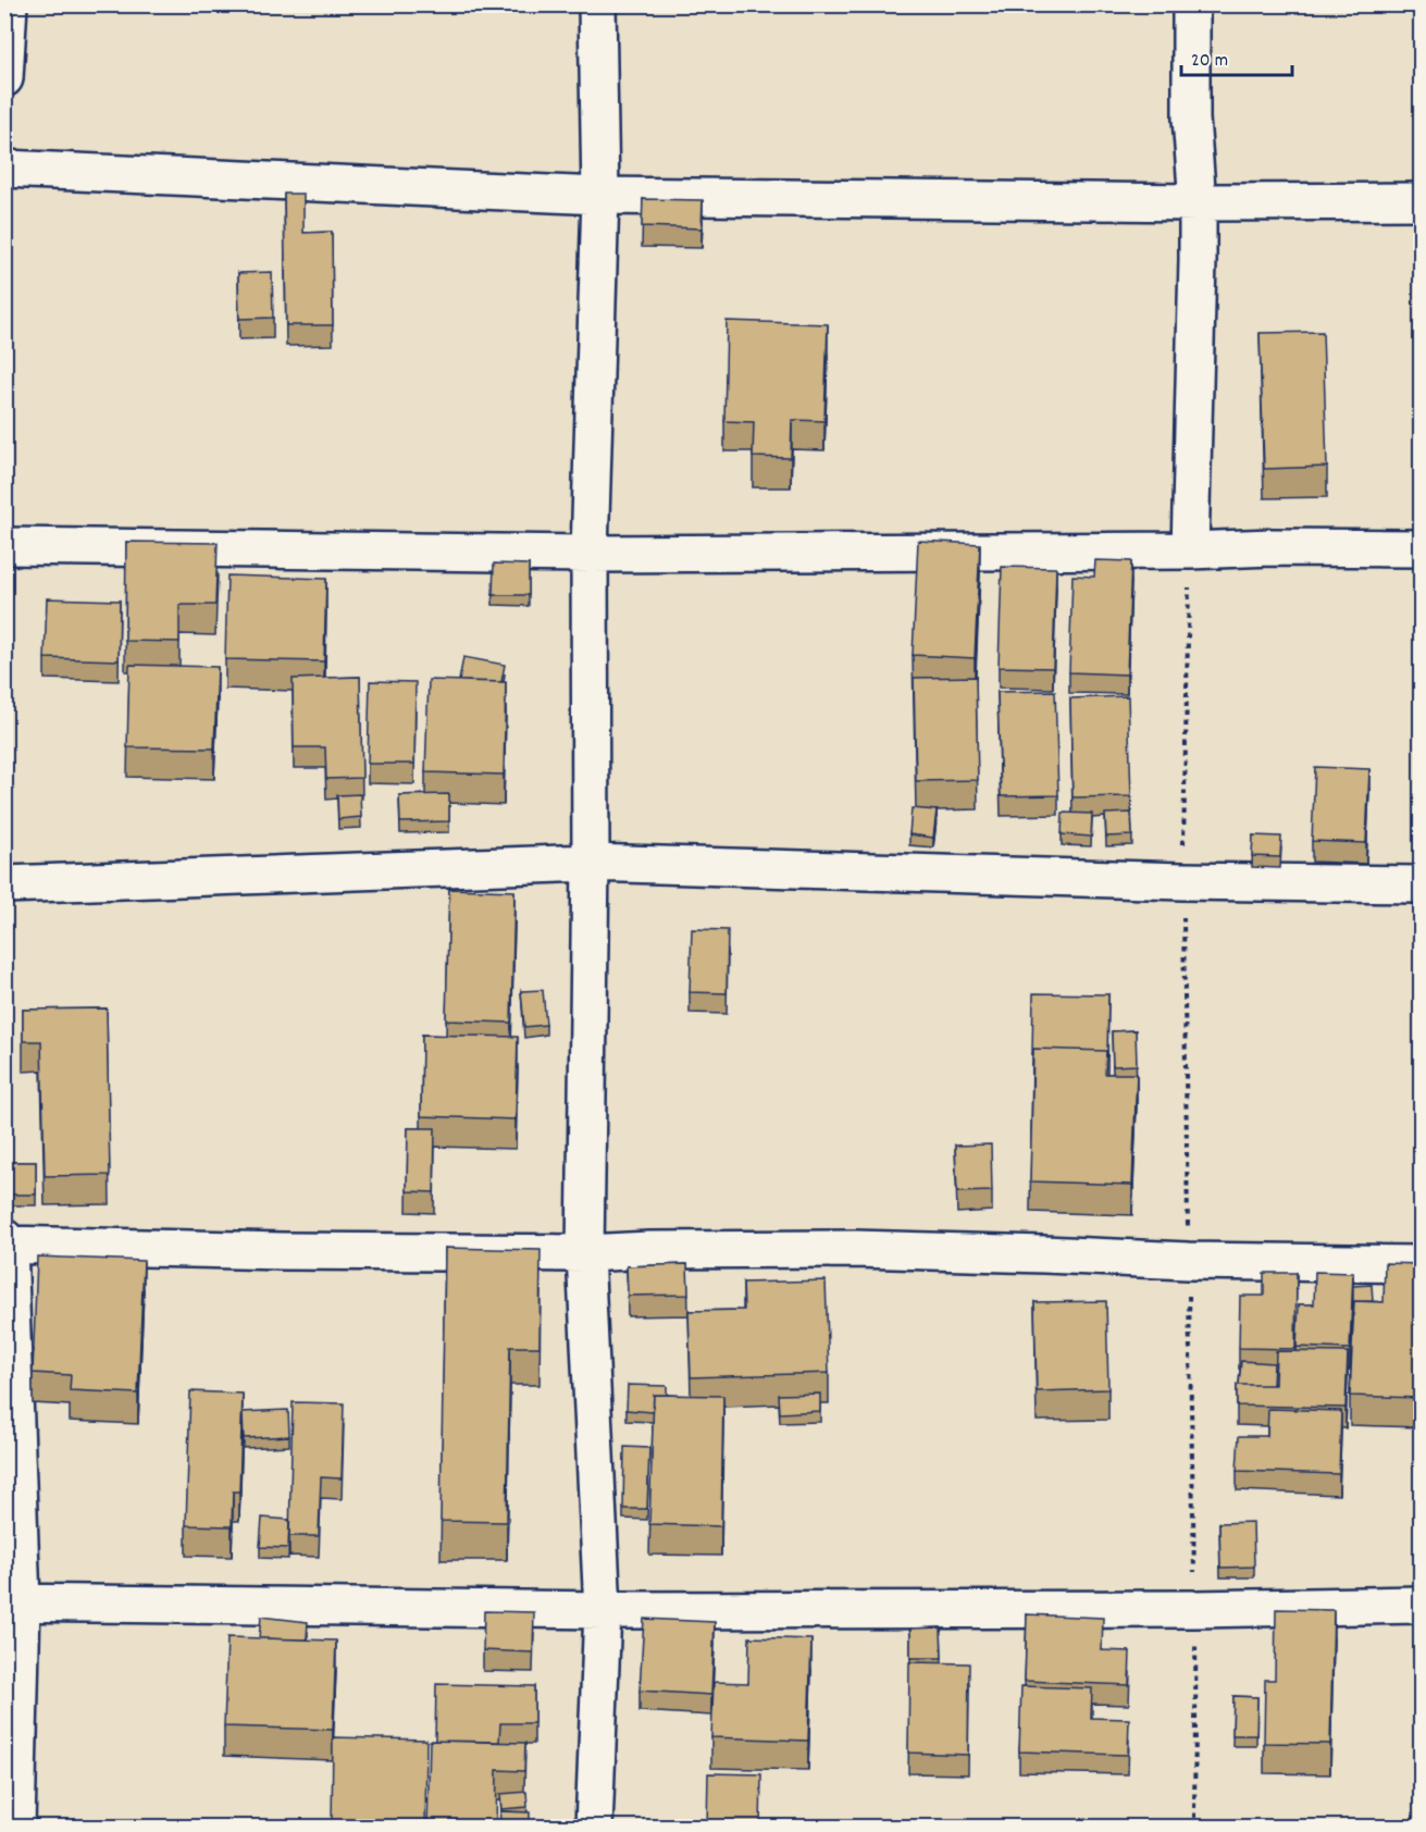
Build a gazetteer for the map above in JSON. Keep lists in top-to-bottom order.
{
  "scale_bar": "20 m"
}
